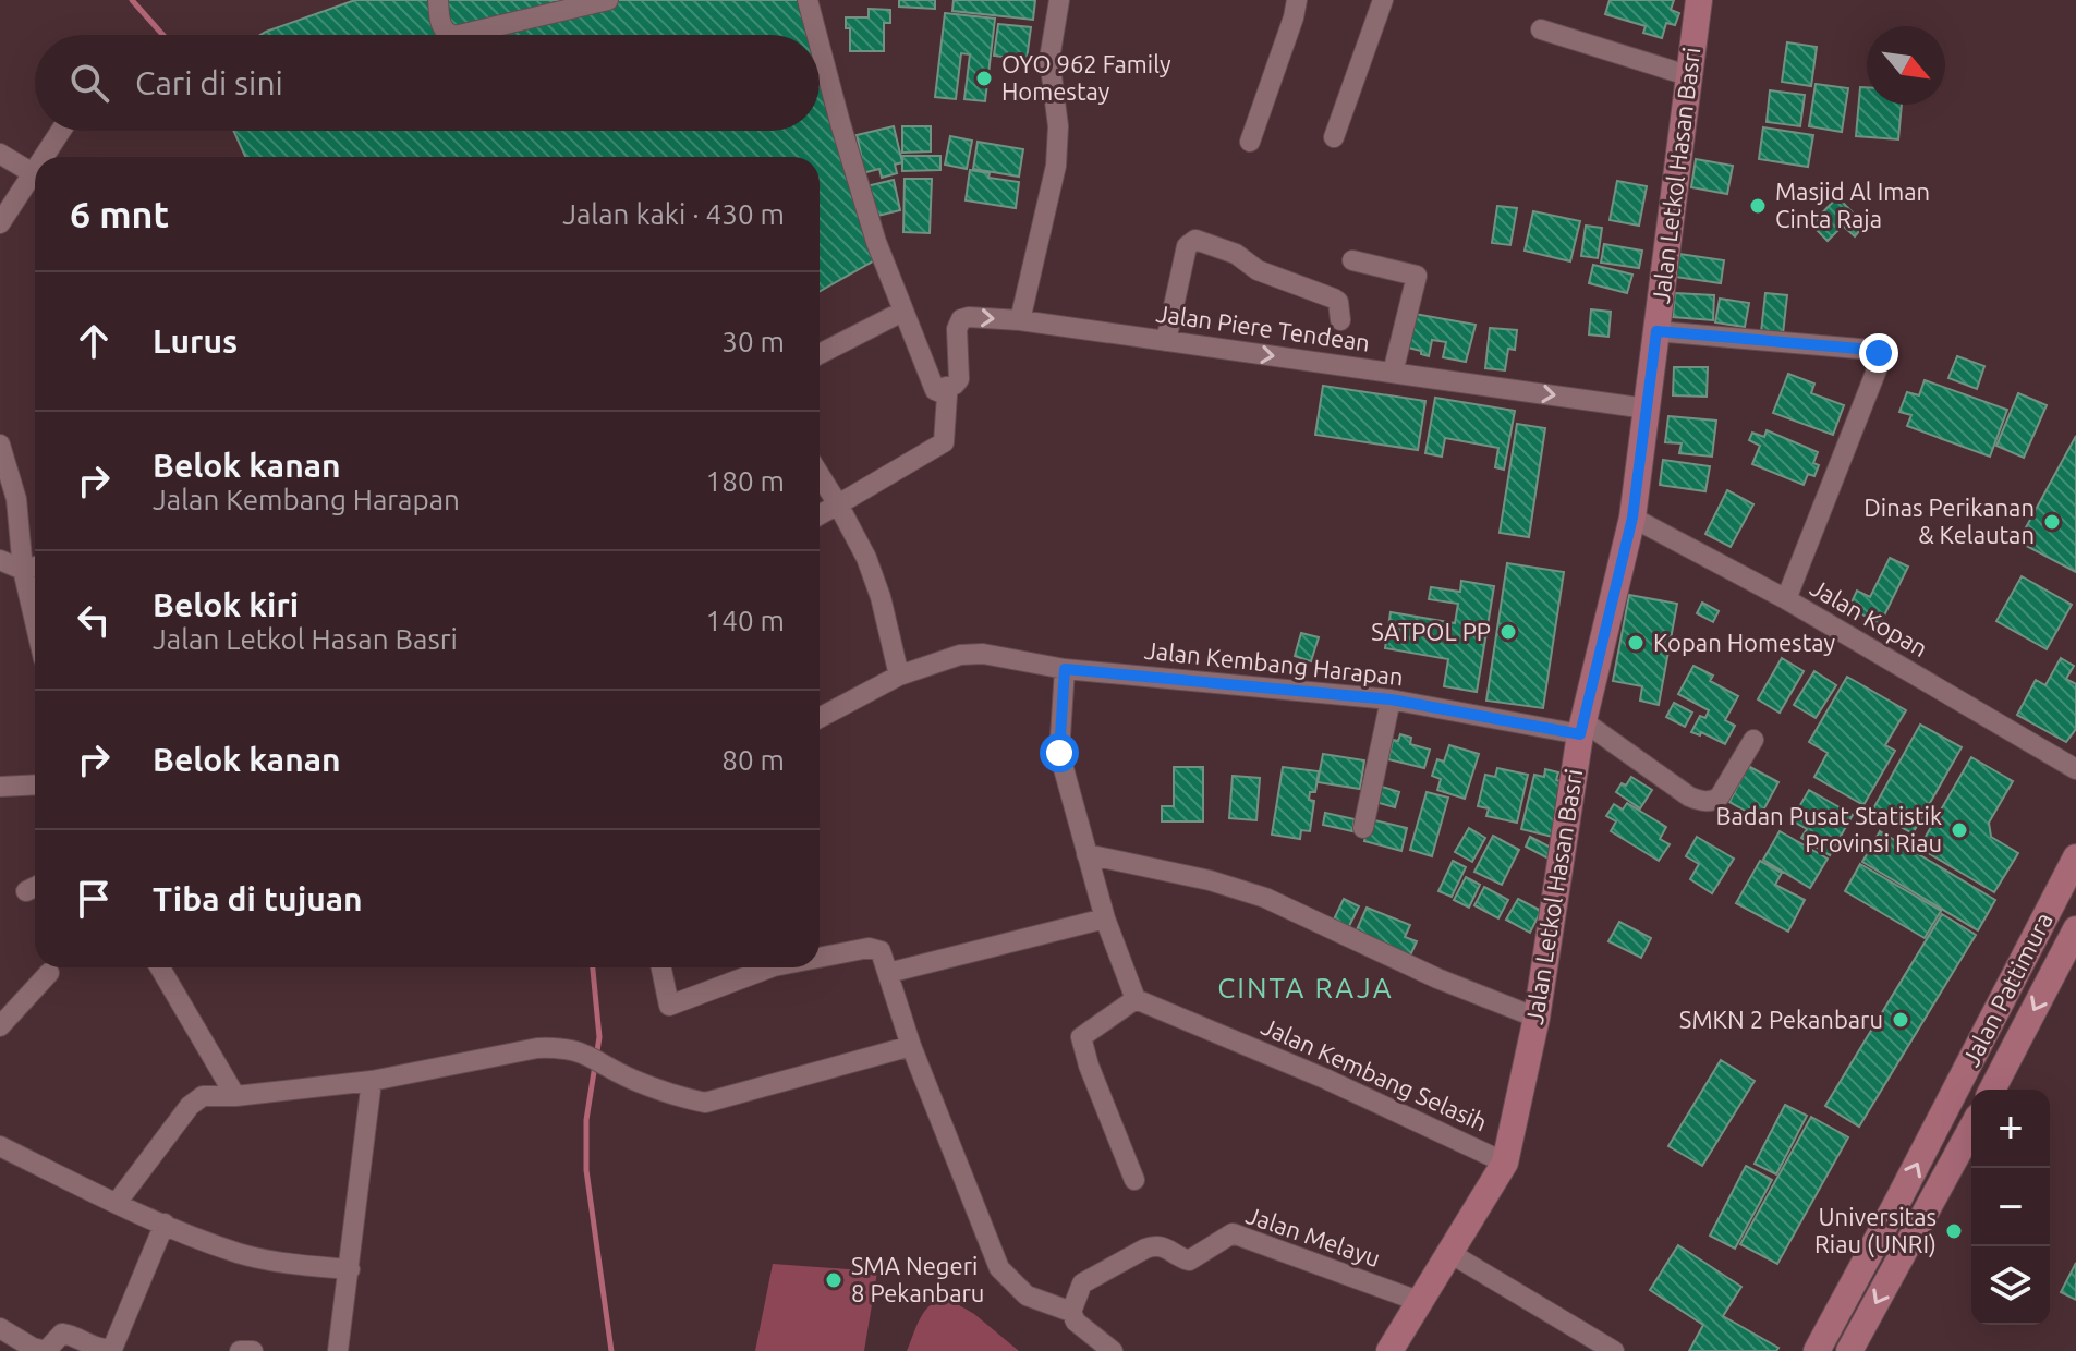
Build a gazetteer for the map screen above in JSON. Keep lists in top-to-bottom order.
{
  "streets": {
    "street": [
      "Jalan Letkol Hasan Basri",
      "Jalan Piere Tendean",
      "Jalan Kopan",
      "Jalan Kembang Harapan",
      "Jalan Pattimura",
      "Jalan Kembang Selasih",
      "Jalan Melayu"
    ]
  },
  "crossings": [
    ["Jalan Letkol Hasan Basri", "Jalan Piere Tendean"],
    ["Jalan Letkol Hasan Basri", "Jalan Kopan"],
    ["Jalan Letkol Hasan Basri", "Jalan Kembang Harapan"],
    ["Jalan Letkol Hasan Basri", "Jalan Kembang Selasih"],
    ["Jalan Letkol Hasan Basri", "Jalan Melayu"]
  ],
  "one_way": ["Jalan Piere Tendean"],
  "districts": ["CINTA RAJA"],
  "places": [
    "OYO 962 Family Homestay",
    "Masjid Al Iman Cinta Raja",
    "Dinas Perikanan & Kelautan",
    "SATPOL PP",
    "Kopan Homestay",
    "Badan Pusat Statistik Provinsi Riau",
    "SMKN 2 Pekanbaru",
    "Universitas Riau (UNRI)",
    "SMA Negeri 8 Pekanbaru"
  ],
  "north": "bottom right",
  "page": {
    "search": "Cari di sini",
    "heading": ["6 mnt", "Jalan kaki · 430 m"],
    "list": [
      ["Lurus", "30 m"],
      ["Belok kanan", "Jalan Kembang Harapan", "180 m"],
      ["Belok kiri", "Jalan Letkol Hasan Basri", "140 m"],
      ["Belok kanan", "80 m"],
      "Tiba di tujuan"
    ],
    "map_buttons": ["+", "−"]
  }
}
